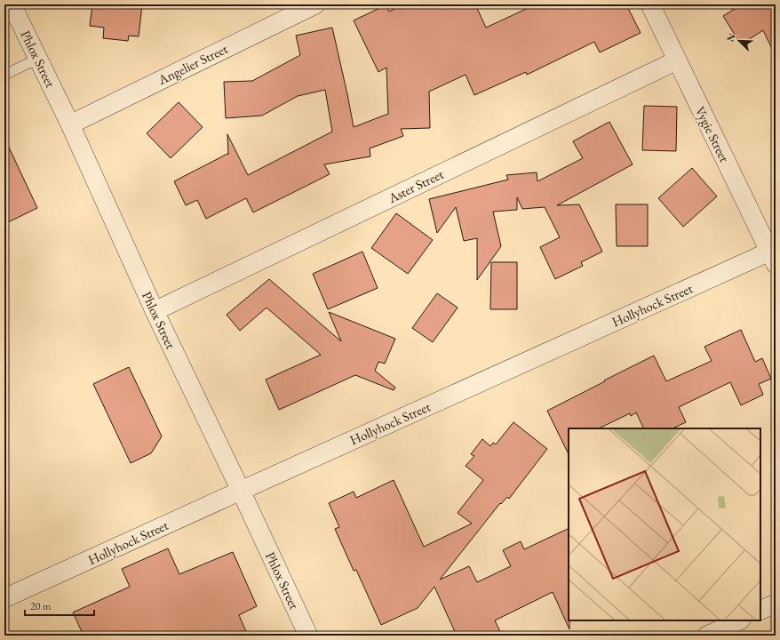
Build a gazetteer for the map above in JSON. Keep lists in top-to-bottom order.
{
  "streets": {
    "street": [
      "Phlox Street",
      "Angelier Street",
      "Vygie Street",
      "Aster Street",
      "Hollyhock Street"
    ]
  },
  "crossings": [
    ["Phlox Street", "Angelier Street"],
    ["Phlox Street", "Aster Street"],
    ["Phlox Street", "Hollyhock Street"],
    ["Vygie Street", "Aster Street"],
    ["Vygie Street", "Hollyhock Street"]
  ],
  "scale_bar": "20 m",
  "north": "top left"
}
